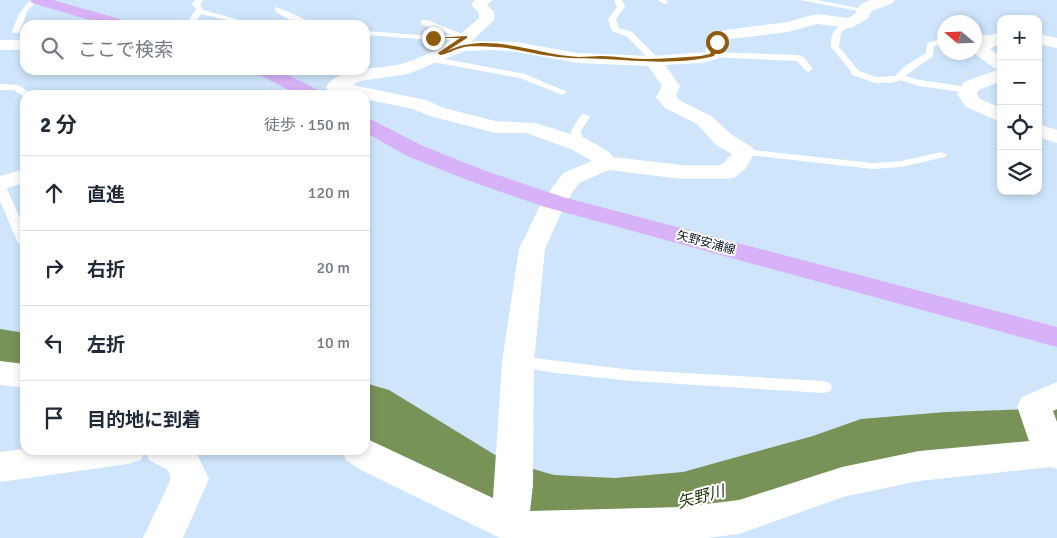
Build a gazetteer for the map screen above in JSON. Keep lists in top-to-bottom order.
{
  "streets": {
    "main road": ["矢野安浦線"]
  },
  "water": ["矢野川"],
  "north": "left",
  "page": {
    "map_buttons": ["+", "−"],
    "search": "ここで検索",
    "heading": ["2 分", "徒歩 · 150 m"],
    "list": [
      ["直進", "120 m"],
      ["右折", "20 m"],
      ["左折", "10 m"],
      "目的地に到着"
    ]
  }
}
